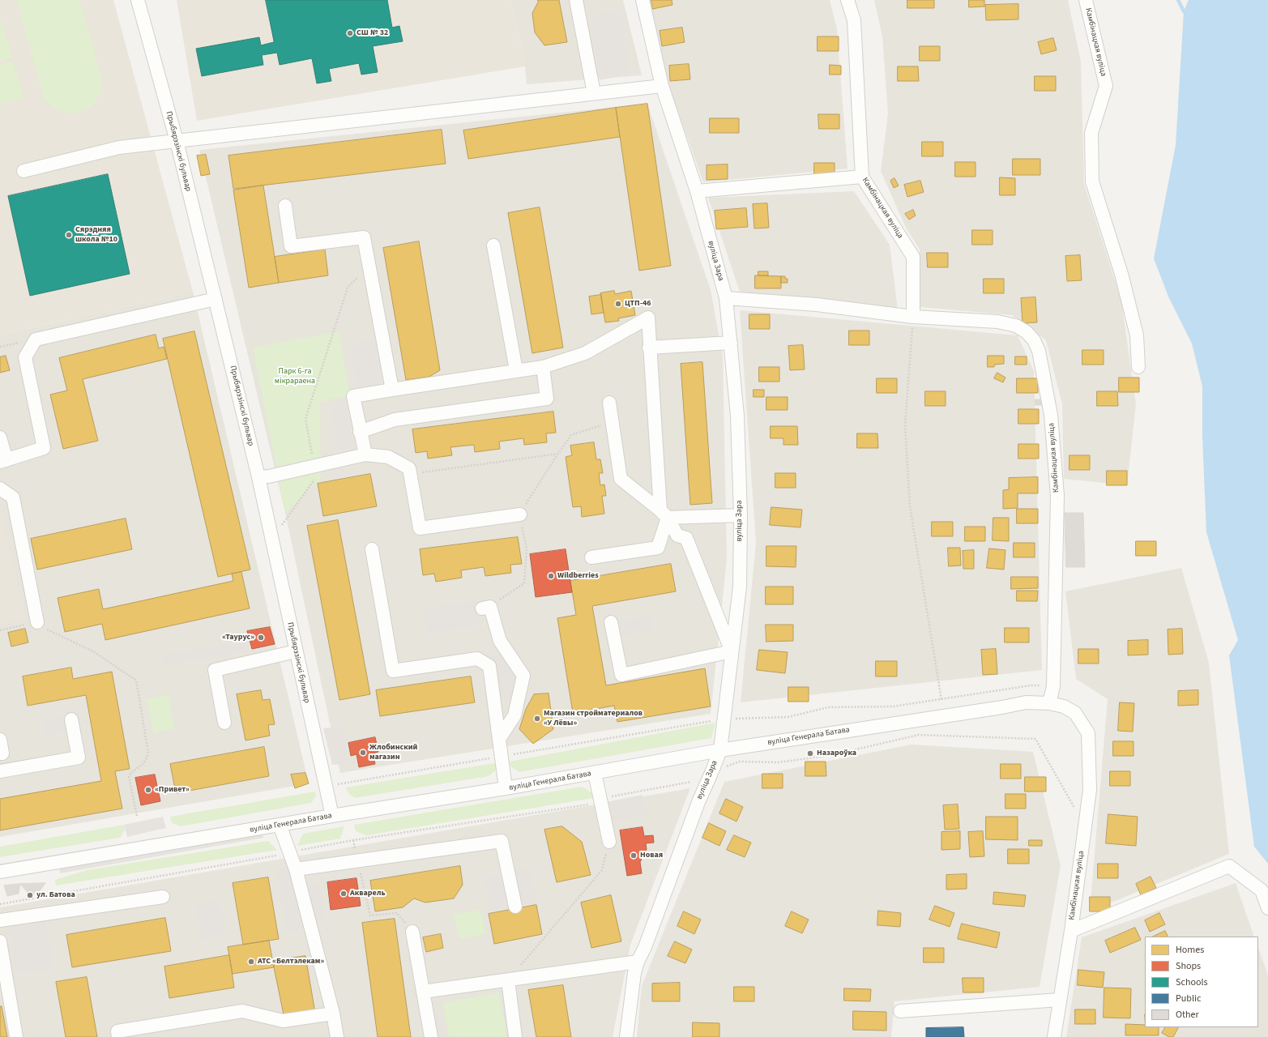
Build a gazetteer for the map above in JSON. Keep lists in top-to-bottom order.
{
  "streets": {
    "street": [
      "Камбінацкая вуліца",
      "Прыбярэзінскі бульвар",
      "вуліца Зара",
      "вуліца Генерала Батава"
    ]
  },
  "crossings": [
    ["Камбінацкая вуліца", "вуліца Зара"],
    ["Камбінацкая вуліца", "вуліца Генерала Батава"],
    ["Прыбярэзінскі бульвар", "вуліца Генерала Батава"],
    ["вуліца Зара", "вуліца Генерала Батава"]
  ],
  "parks": ["Парк 6-га мікрараена"],
  "places": [
    "СШ № 32",
    "Сярэдняя школа №10",
    "ЦТП-46",
    "Wildberries",
    "«Таурус»",
    "Магазин стройматериалов «У Лёвы»",
    "Жлобинский магазин",
    "Назароўка",
    "«Привет»",
    "Новая",
    "Акварель",
    "ул. Батова",
    "АТС «Белтэлекам»"
  ],
  "legend": [
    "Homes",
    "Shops",
    "Schools",
    "Public",
    "Other"
  ]
}
